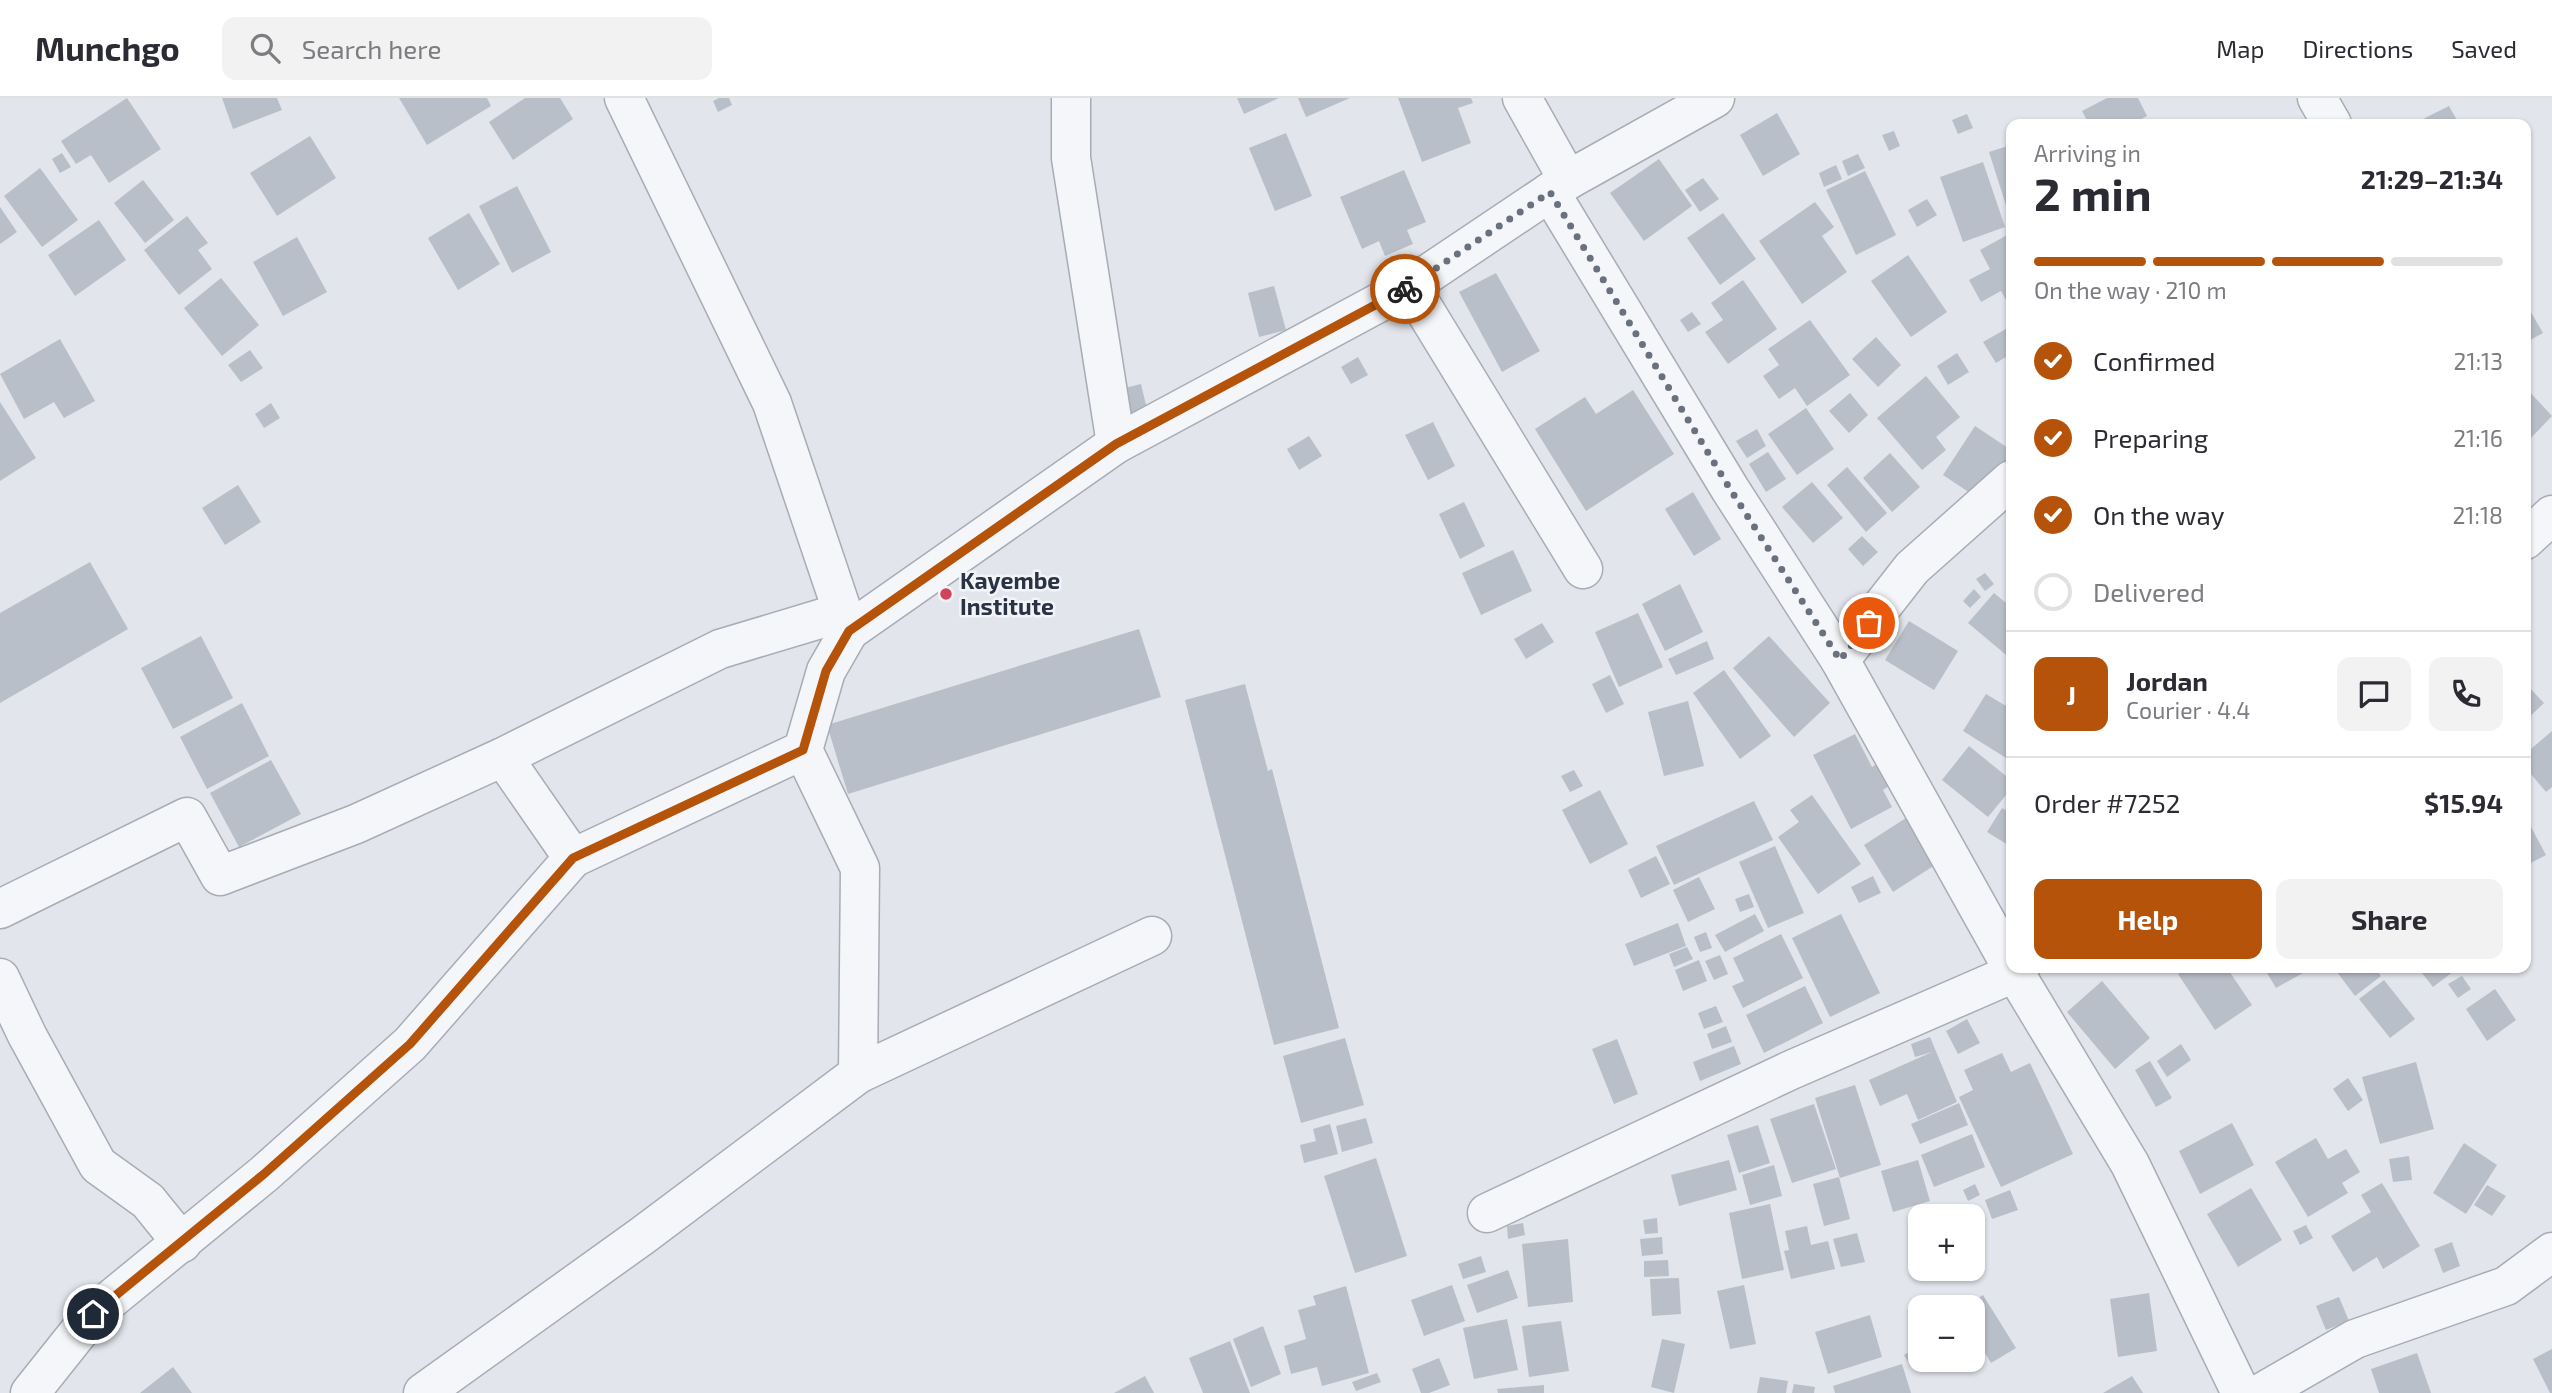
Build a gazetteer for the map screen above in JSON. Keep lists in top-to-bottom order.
{
  "places": ["Kayembe Institute"],
  "page": {
    "header": "Munchgo",
    "search": "Search here",
    "nav": ["Map", "Directions", "Saved"],
    "heading": ["2 min", "Arriving in", "21:29–21:34"],
    "panel": [
      "Jordan",
      "Courier · 4.4",
      "Order #7252",
      "$15.94"
    ],
    "bar": "On the way · 210 m",
    "list": [
      ["Confirmed", "21:13"],
      ["Preparing", "21:16"],
      ["On the way", "21:18"],
      "Delivered"
    ],
    "round": "J",
    "buttons": ["Help", "Share"],
    "map_buttons": ["+", "−"]
  }
}
